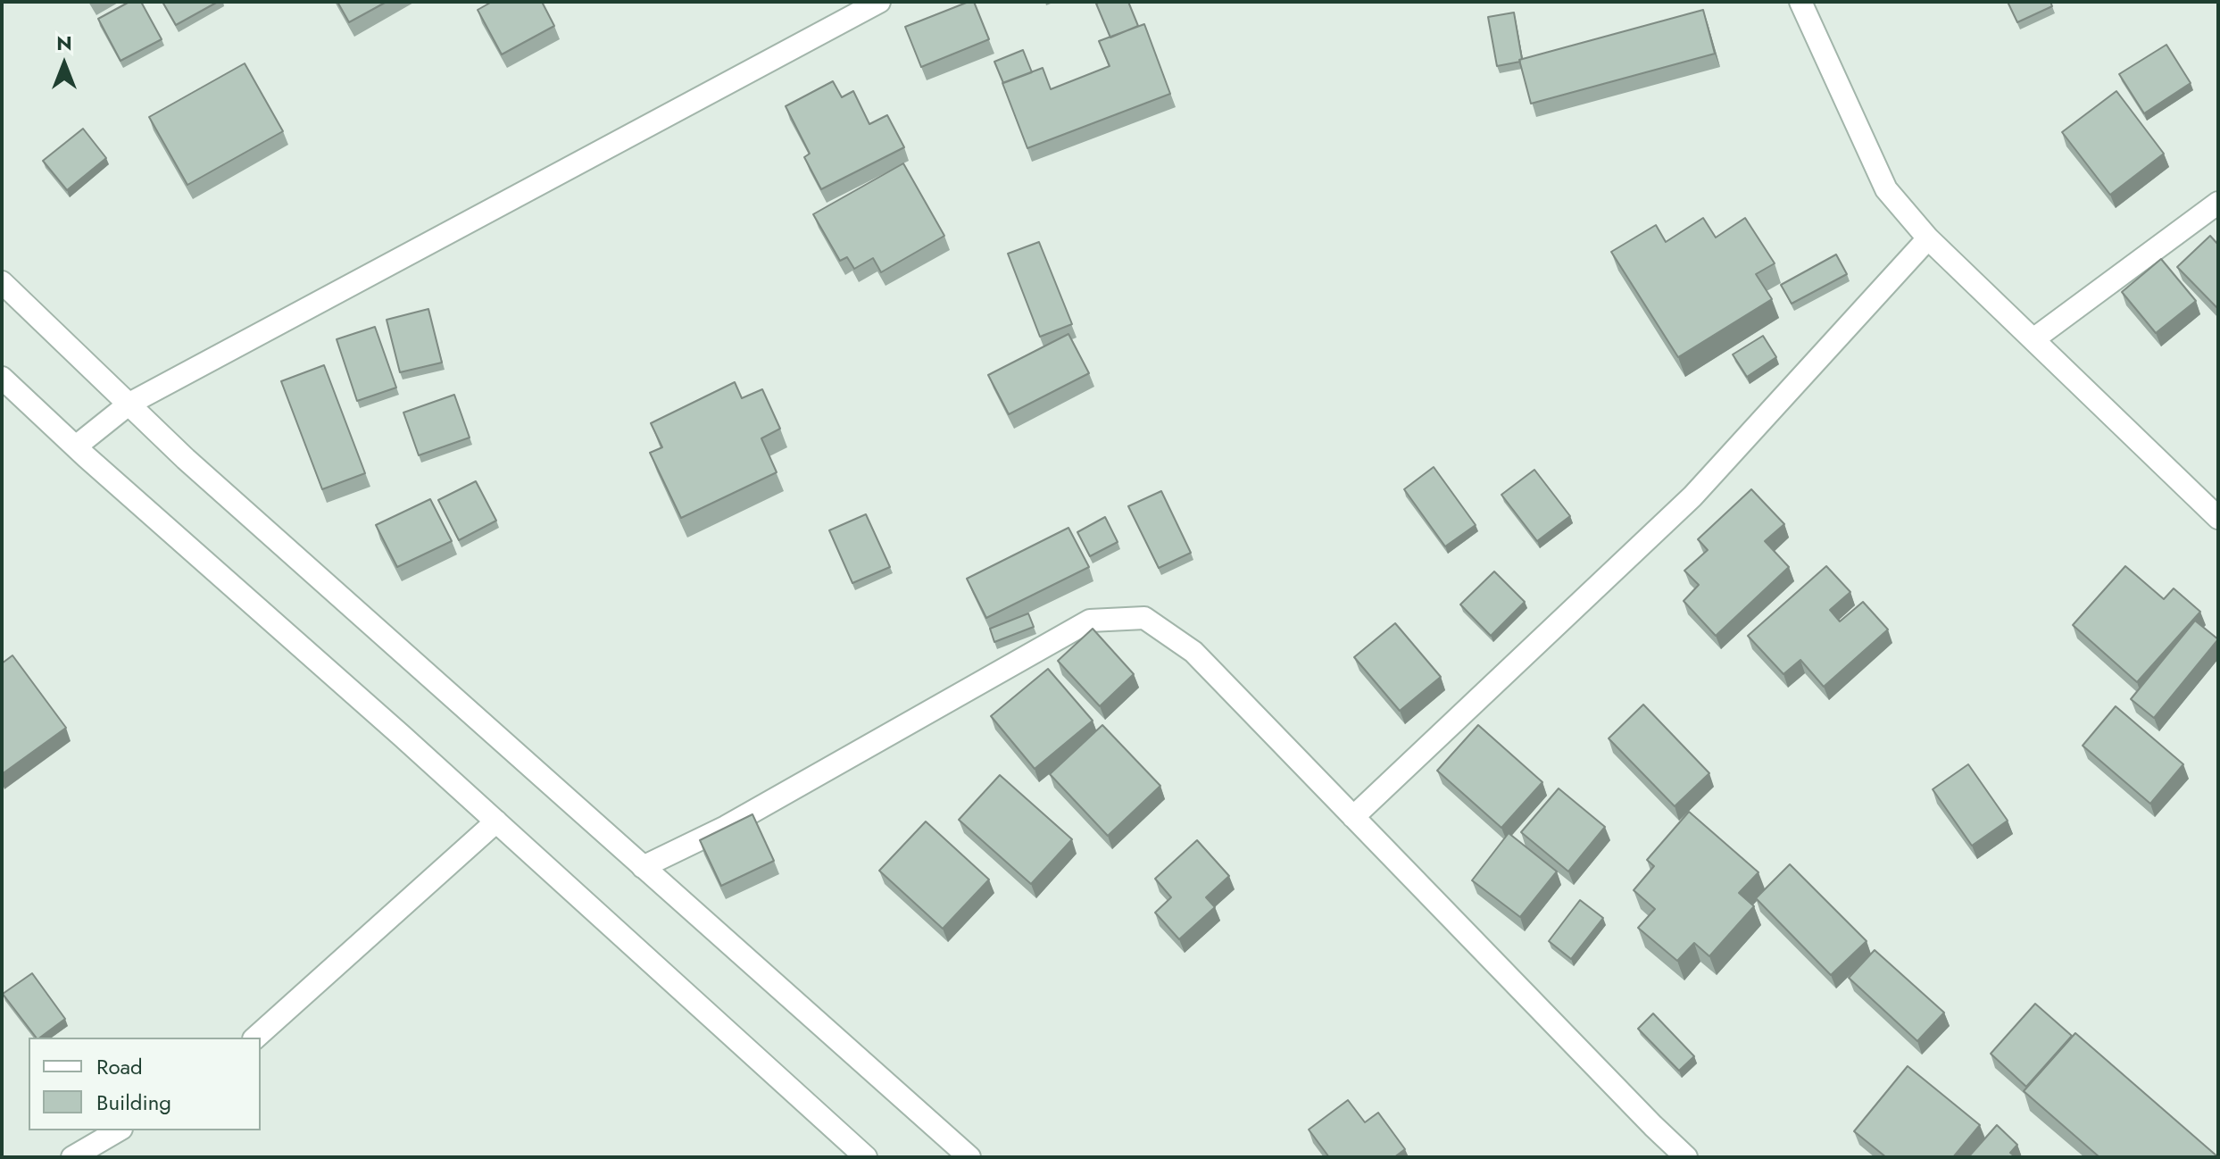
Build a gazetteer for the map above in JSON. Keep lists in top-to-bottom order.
{
  "legend": ["Road", "Building"],
  "north": "top"
}
